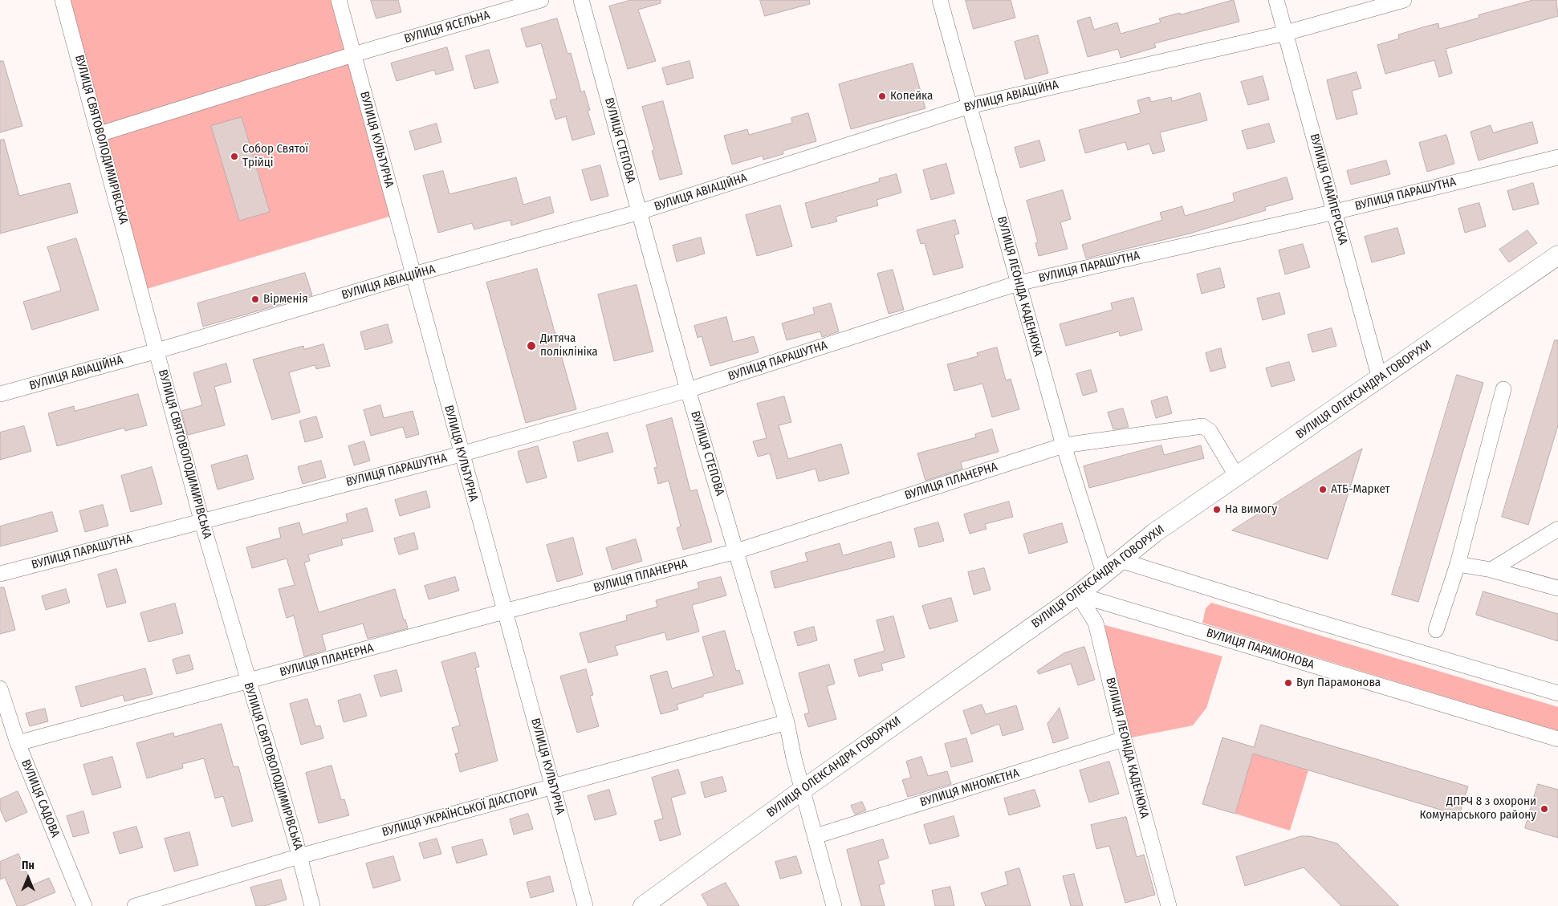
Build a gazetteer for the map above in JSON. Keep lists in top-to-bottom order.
{
  "streets": {
    "main road": ["ВУЛИЦЯ ОЛЕКСАНДРА ГОВОРУХИ"],
    "street": [
      "ВУЛИЦЯ ЯСЕЛЬНА",
      "ВУЛИЦЯ АВІАЦІЙНА",
      "ВУЛИЦЯ СВЯТОВОЛОДИМИРІВСЬКА",
      "ВУЛИЦЯ КУЛЬТУРНА",
      "ВУЛИЦЯ СТЕПОВА",
      "ВУЛИЦЯ СНАЙПЕРСЬКА",
      "ВУЛИЦЯ ПАРАШУТНА",
      "ВУЛИЦЯ ЛЕОНІДА КАДЕНЮКА",
      "ВУЛИЦЯ ПЛАНЕРНА",
      "ВУЛИЦЯ ПАРАМОНОВА",
      "ВУЛИЦЯ МІНОМЕТНА",
      "ВУЛИЦЯ САДОВА",
      "ВУЛИЦЯ УКРАЇНСЬКОЇ ДІАСПОРИ"
    ]
  },
  "crossings": [
    ["ВУЛИЦЯ ЯСЕЛЬНА", "ВУЛИЦЯ СВЯТОВОЛОДИМИРІВСЬКА"],
    ["ВУЛИЦЯ ЯСЕЛЬНА", "ВУЛИЦЯ КУЛЬТУРНА"],
    ["ВУЛИЦЯ АВІАЦІЙНА", "ВУЛИЦЯ СВЯТОВОЛОДИМИРІВСЬКА"],
    ["ВУЛИЦЯ АВІАЦІЙНА", "ВУЛИЦЯ КУЛЬТУРНА"],
    ["ВУЛИЦЯ АВІАЦІЙНА", "ВУЛИЦЯ СТЕПОВА"],
    ["ВУЛИЦЯ АВІАЦІЙНА", "ВУЛИЦЯ СНАЙПЕРСЬКА"],
    ["ВУЛИЦЯ АВІАЦІЙНА", "ВУЛИЦЯ ЛЕОНІДА КАДЕНЮКА"],
    ["ВУЛИЦЯ СВЯТОВОЛОДИМИРІВСЬКА", "ВУЛИЦЯ ПАРАШУТНА"],
    ["ВУЛИЦЯ СВЯТОВОЛОДИМИРІВСЬКА", "ВУЛИЦЯ ПЛАНЕРНА"],
    ["ВУЛИЦЯ СВЯТОВОЛОДИМИРІВСЬКА", "ВУЛИЦЯ УКРАЇНСЬКОЇ ДІАСПОРИ"],
    ["ВУЛИЦЯ КУЛЬТУРНА", "ВУЛИЦЯ ПАРАШУТНА"],
    ["ВУЛИЦЯ КУЛЬТУРНА", "ВУЛИЦЯ ПЛАНЕРНА"],
    ["ВУЛИЦЯ КУЛЬТУРНА", "ВУЛИЦЯ УКРАЇНСЬКОЇ ДІАСПОРИ"],
    ["ВУЛИЦЯ СТЕПОВА", "ВУЛИЦЯ ПАРАШУТНА"],
    ["ВУЛИЦЯ СТЕПОВА", "ВУЛИЦЯ ОЛЕКСАНДРА ГОВОРУХИ"],
    ["ВУЛИЦЯ СТЕПОВА", "ВУЛИЦЯ ПЛАНЕРНА"],
    ["ВУЛИЦЯ СТЕПОВА", "ВУЛИЦЯ МІНОМЕТНА"],
    ["ВУЛИЦЯ СТЕПОВА", "ВУЛИЦЯ УКРАЇНСЬКОЇ ДІАСПОРИ"],
    ["ВУЛИЦЯ СНАЙПЕРСЬКА", "ВУЛИЦЯ ПАРАШУТНА"],
    ["ВУЛИЦЯ СНАЙПЕРСЬКА", "ВУЛИЦЯ ОЛЕКСАНДРА ГОВОРУХИ"],
    ["ВУЛИЦЯ ПАРАШУТНА", "ВУЛИЦЯ ЛЕОНІДА КАДЕНЮКА"],
    ["ВУЛИЦЯ ЛЕОНІДА КАДЕНЮКА", "ВУЛИЦЯ ОЛЕКСАНДРА ГОВОРУХИ"],
    ["ВУЛИЦЯ ЛЕОНІДА КАДЕНЮКА", "ВУЛИЦЯ ПЛАНЕРНА"],
    ["ВУЛИЦЯ ЛЕОНІДА КАДЕНЮКА", "ВУЛИЦЯ ПАРАМОНОВА"],
    ["ВУЛИЦЯ ЛЕОНІДА КАДЕНЮКА", "ВУЛИЦЯ МІНОМЕТНА"],
    ["ВУЛИЦЯ ОЛЕКСАНДРА ГОВОРУХИ", "ВУЛИЦЯ ПЛАНЕРНА"],
    ["ВУЛИЦЯ ОЛЕКСАНДРА ГОВОРУХИ", "ВУЛИЦЯ ПАРАМОНОВА"],
    ["ВУЛИЦЯ ПЛАНЕРНА", "ВУЛИЦЯ САДОВА"]
  ],
  "places": [
    "Копейка",
    "Собор Святої Трійці",
    "Вірменія",
    "Дитяча поліклініка",
    "АТБ-Маркет",
    "На вимогу",
    "Вул Парамонова",
    "ДПРЧ 8 з охорони Комунарського району"
  ],
  "north": "top"
}
